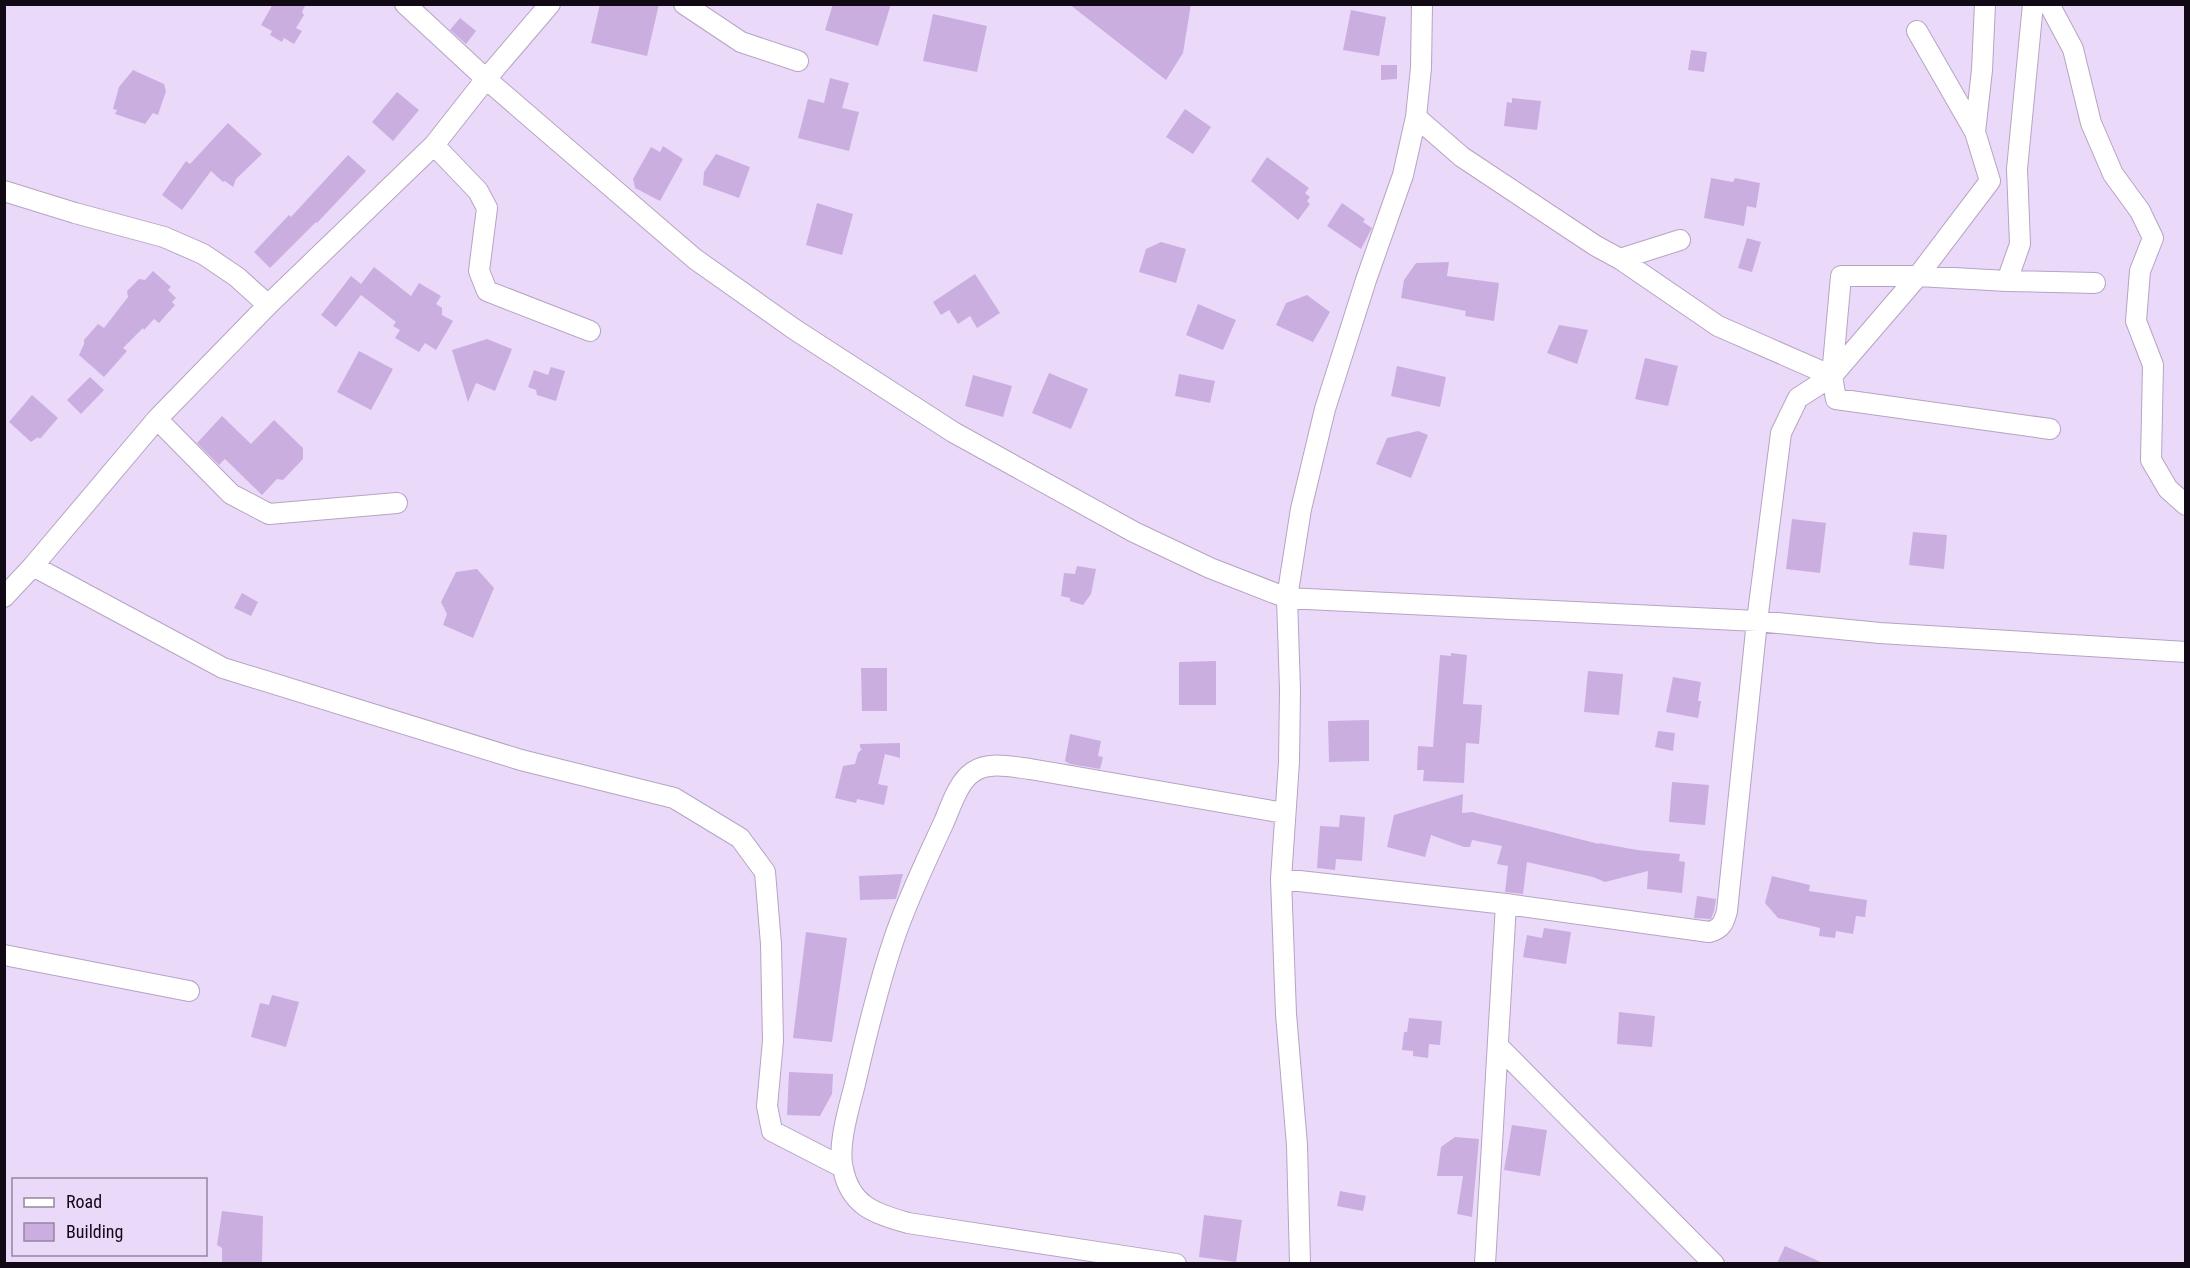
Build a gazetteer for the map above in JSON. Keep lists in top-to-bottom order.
{
  "legend": ["Road", "Building"]
}
